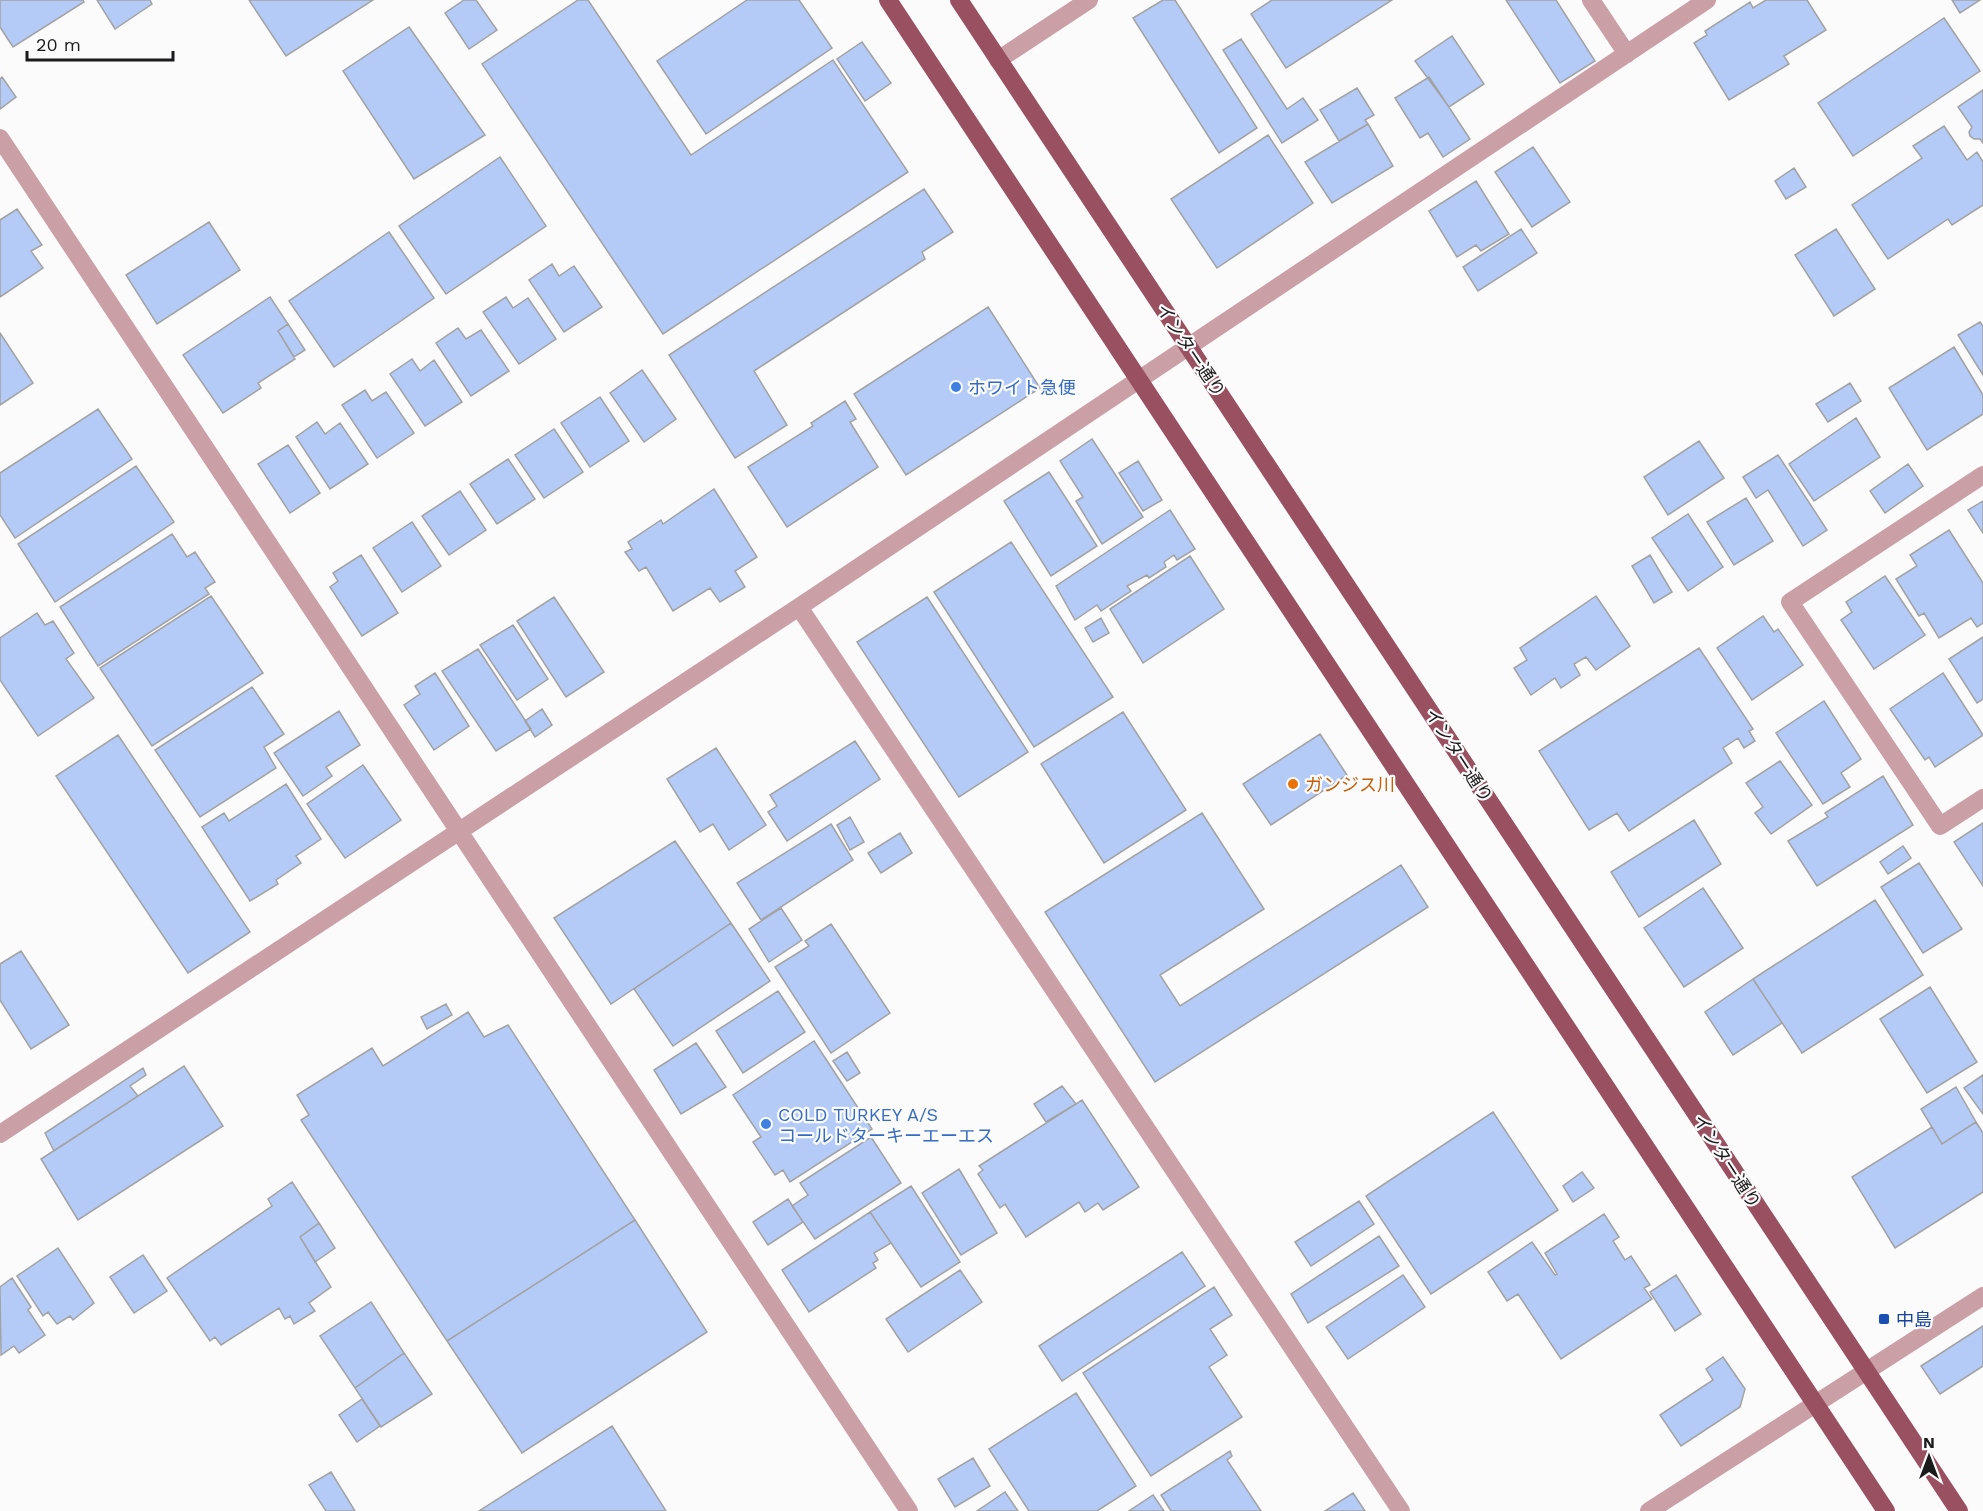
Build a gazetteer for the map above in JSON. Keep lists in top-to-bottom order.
{
  "streets": {
    "main road": ["インター通り"]
  },
  "places": {
    "other": ["ホワイト急便", "ガンジス川", "COLD TURKEY A/S コールドターキーエーエス"],
    "transit": ["中島"]
  },
  "scale_bar": "20 m",
  "north": "top"
}
